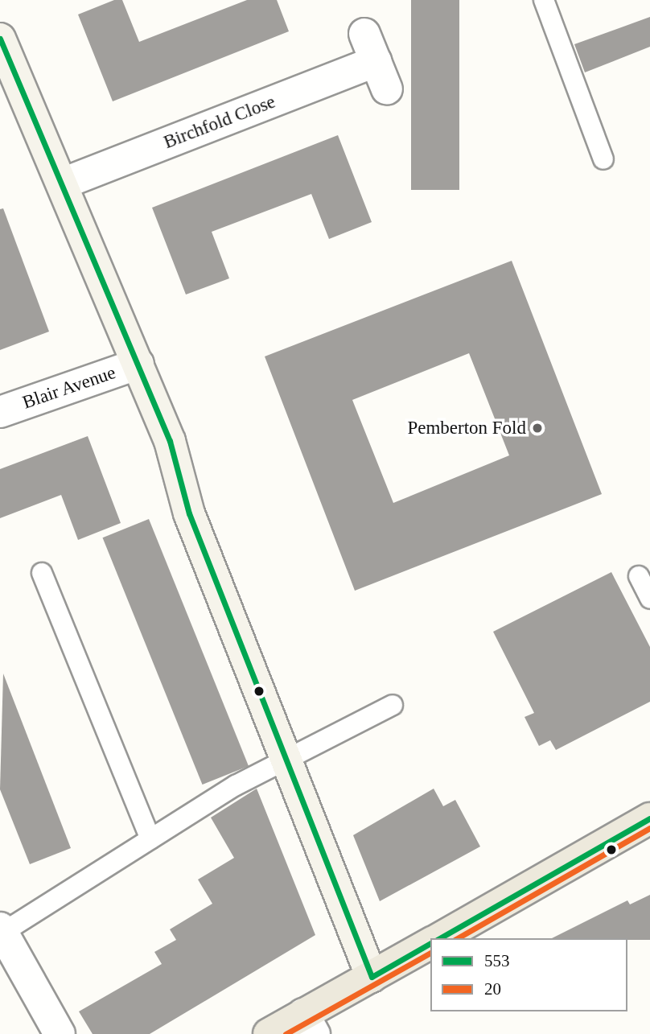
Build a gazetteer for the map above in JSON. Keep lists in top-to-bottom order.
{
  "streets": {
    "street": ["Birchfold Close", "Blair Avenue"]
  },
  "places": ["Pemberton Fold"],
  "lines": ["transit line 553", "transit line 20"],
  "legend": ["553", "20"]
}
